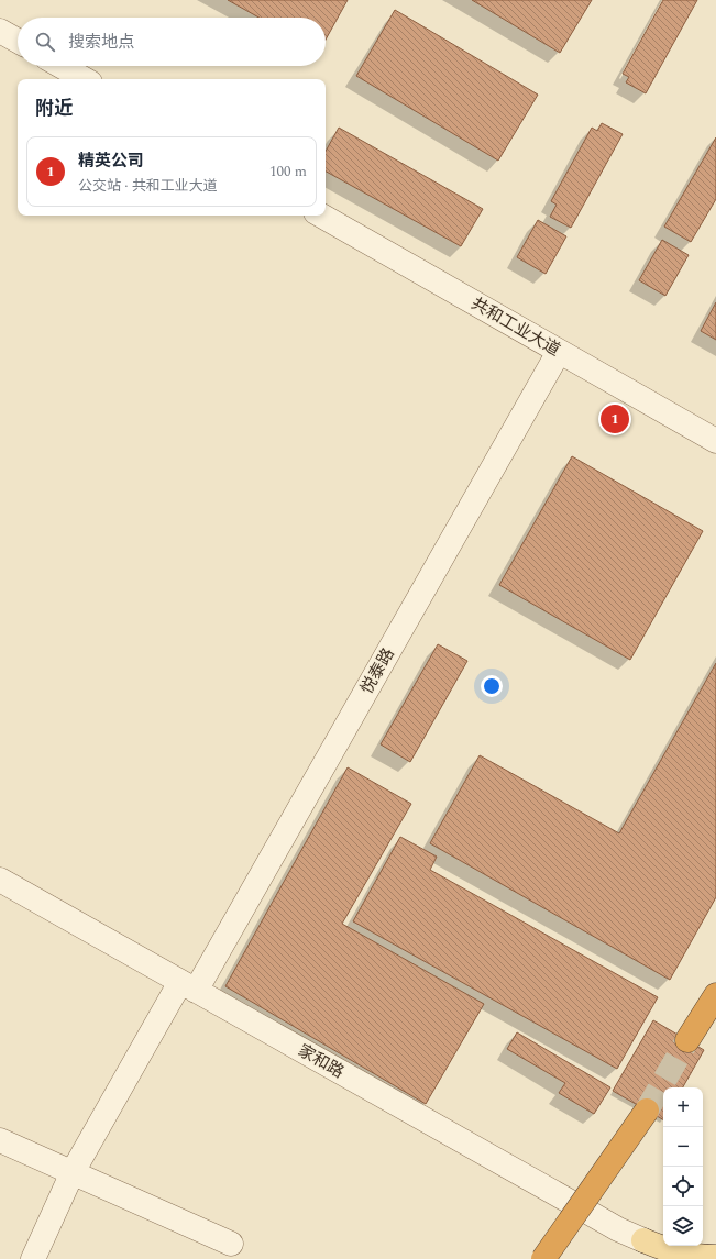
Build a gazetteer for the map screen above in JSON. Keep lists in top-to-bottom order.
{
  "streets": {
    "street": ["共和工业大道", "悦泰路", "家和路"]
  },
  "crossings": [
    ["共和工业大道", "悦泰路"],
    ["悦泰路", "家和路"]
  ],
  "page": {
    "search": "搜索地点",
    "heading": "附近",
    "list": [
      {
        "mark": "1",
        "name": "精英公司",
        "note": "公交站 · 共和工业大道",
        "value": "100 m"
      }
    ],
    "pins": "1",
    "map_buttons": ["+", "−"]
  }
}
